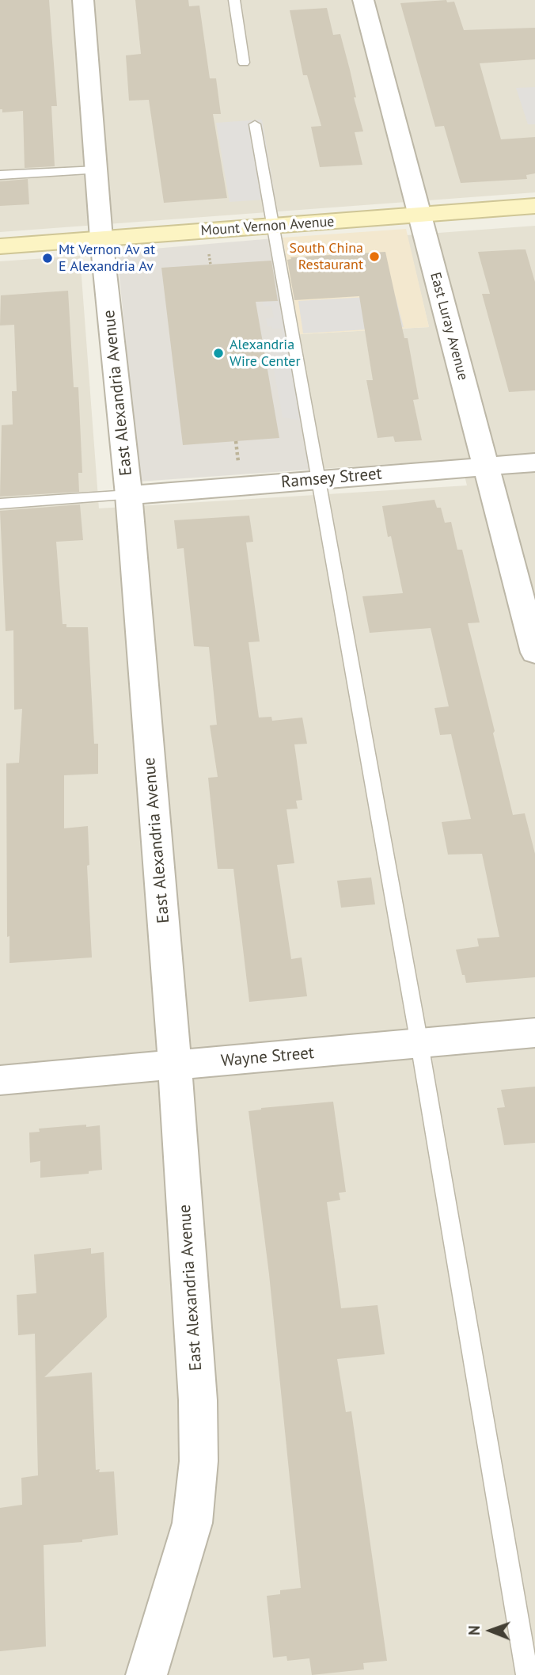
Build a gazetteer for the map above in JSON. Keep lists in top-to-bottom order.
{
  "streets": {
    "main road": ["Mount Vernon Avenue"],
    "street": [
      "East Luray Avenue",
      "East Alexandria Avenue",
      "Ramsey Street",
      "Wayne Street"
    ]
  },
  "crossings": [
    ["Mount Vernon Avenue", "East Luray Avenue"],
    ["Mount Vernon Avenue", "East Alexandria Avenue"],
    ["East Luray Avenue", "Ramsey Street"],
    ["East Alexandria Avenue", "Ramsey Street"],
    ["East Alexandria Avenue", "Wayne Street"]
  ],
  "places": ["South China Restaurant", "Mt Vernon Av at E Alexandria Av", "Alexandria Wire Center"],
  "north": "left"
}
